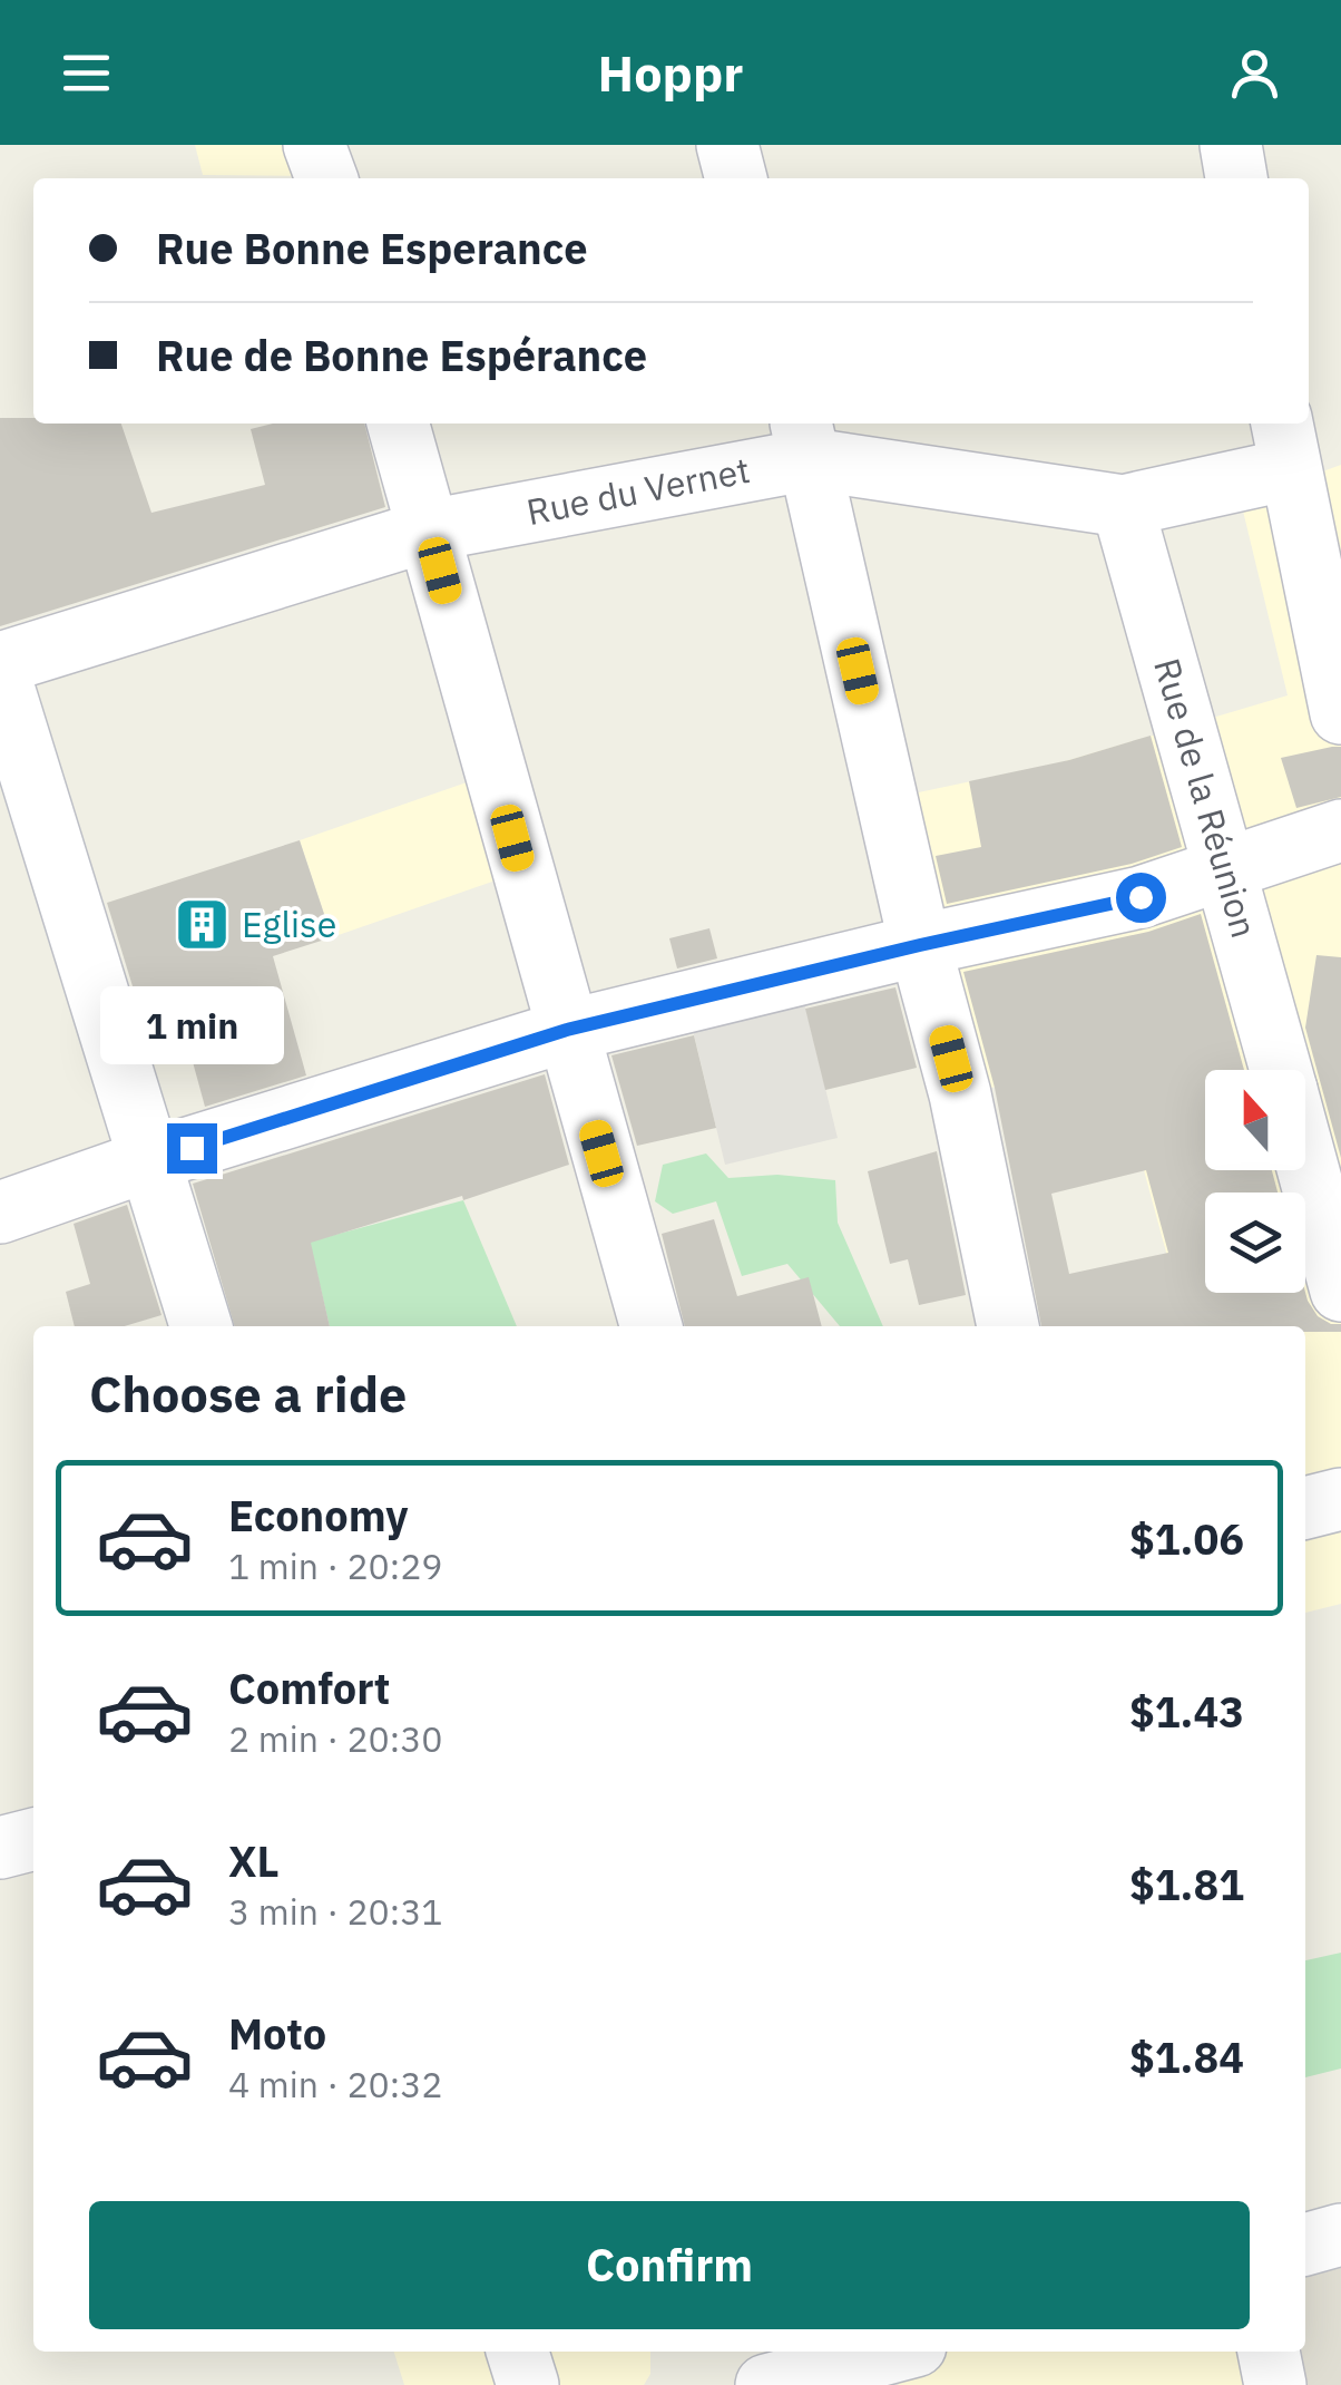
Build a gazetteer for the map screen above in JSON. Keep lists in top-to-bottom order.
{
  "streets": {
    "street": ["Rue du Vernet", "Rue de la Réunion"]
  },
  "crossings": [
    ["Rue du Vernet", "Rue de la Réunion"]
  ],
  "places": {
    "building": ["Eglise"]
  },
  "north": "top",
  "page": {
    "header": "Hoppr",
    "banner": ["Rue Bonne Esperance", "Rue de Bonne Espérance"],
    "bubble": "1 min",
    "heading": "Choose a ride",
    "list": [
      {
        "name": "Economy",
        "note": "1 min · 20:29",
        "value": "$1.06"
      },
      {
        "name": "Comfort",
        "note": "2 min · 20:30",
        "value": "$1.43"
      },
      {
        "name": "XL",
        "note": "3 min · 20:31",
        "value": "$1.81"
      },
      {
        "name": "Moto",
        "note": "4 min · 20:32",
        "value": "$1.84"
      }
    ],
    "buttons": "Confirm"
  }
}
